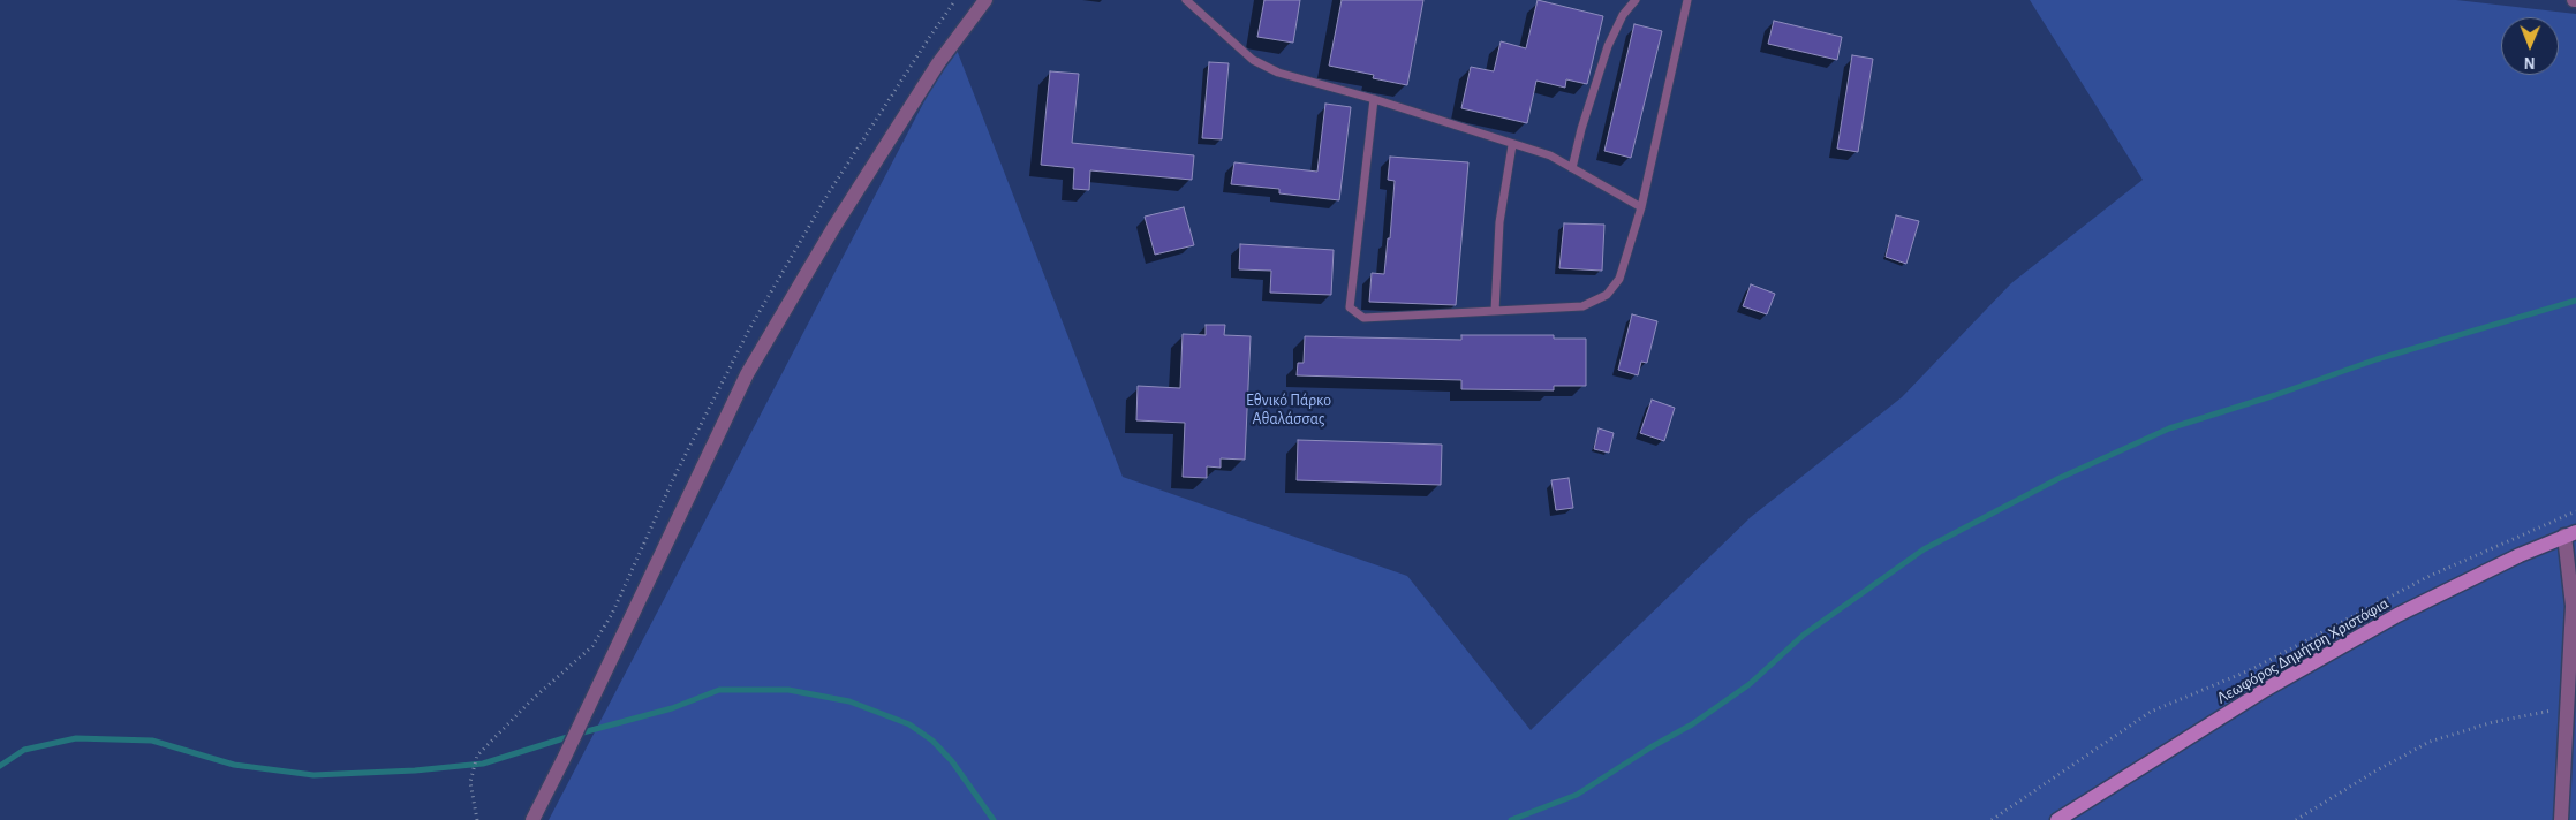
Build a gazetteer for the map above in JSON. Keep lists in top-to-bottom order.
{
  "streets": {
    "main road": ["Λεωφόρος Δημήτρη Χριστόφια"]
  },
  "parks": ["Εθνικό Πάρκο Αθαλάσσας"],
  "north": "bottom"
}
